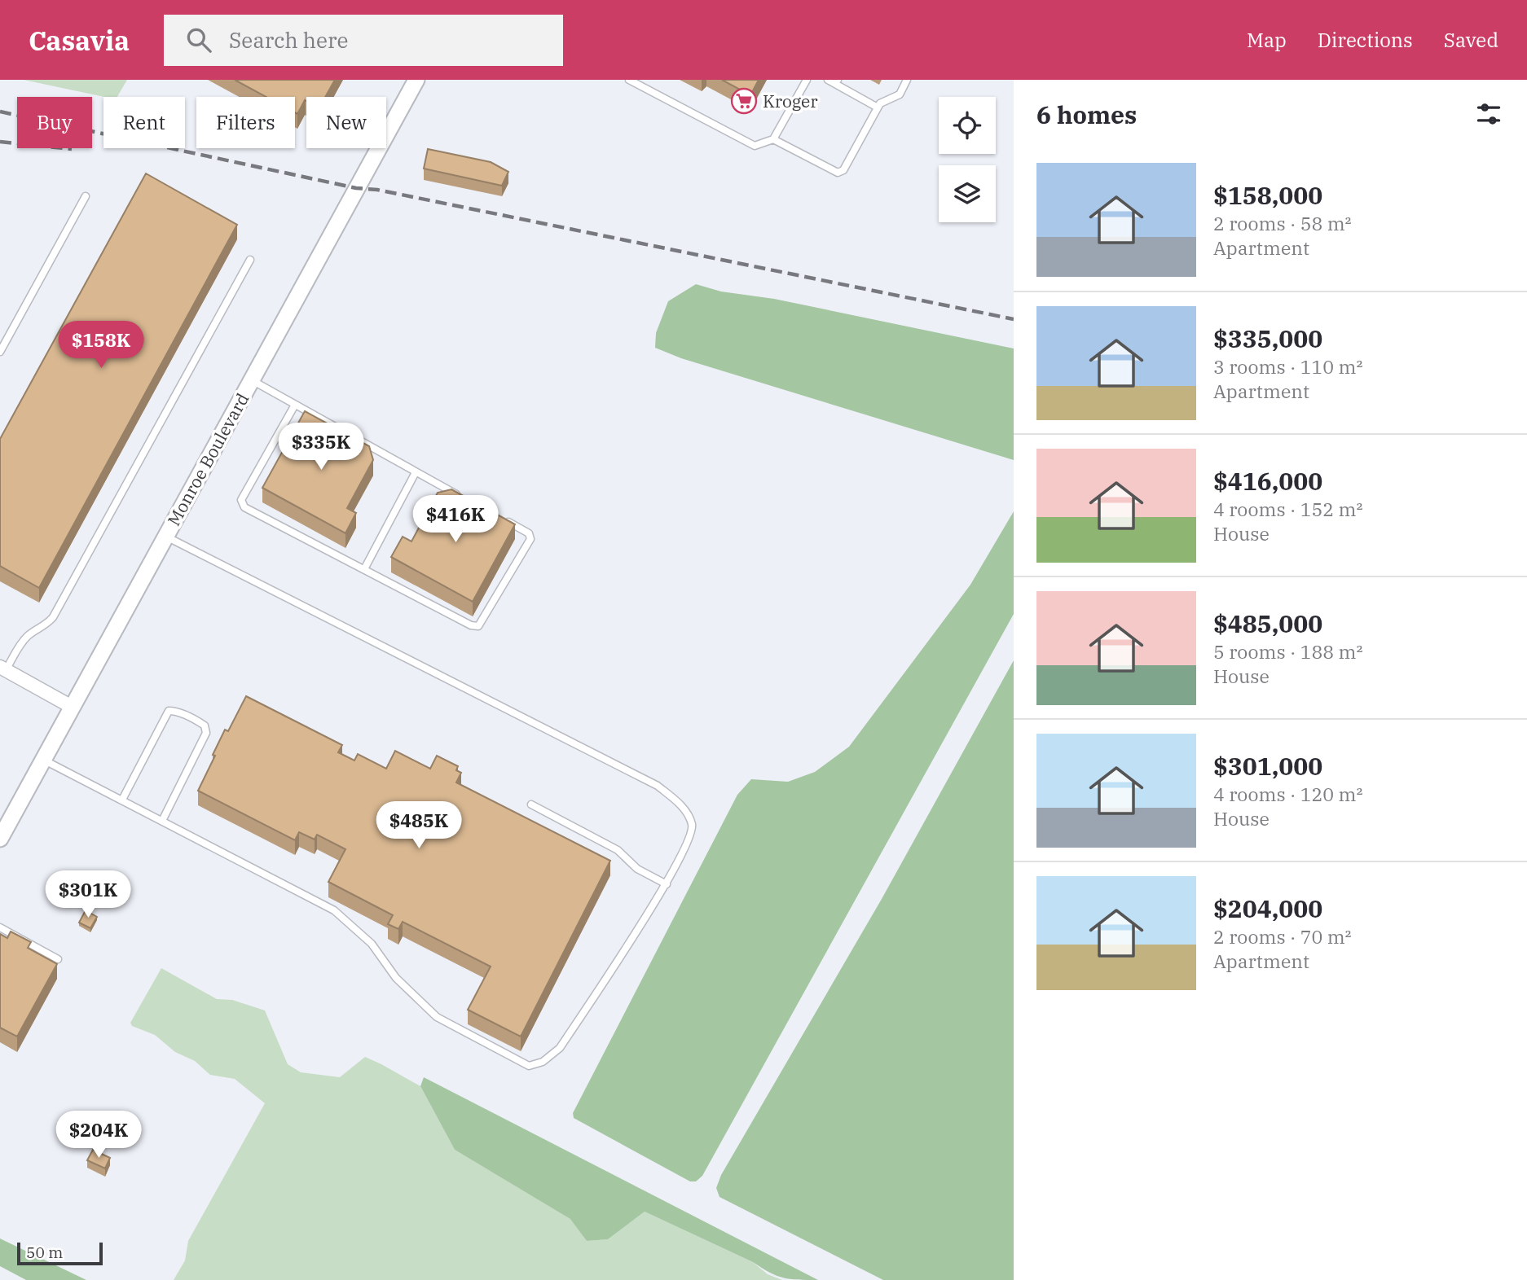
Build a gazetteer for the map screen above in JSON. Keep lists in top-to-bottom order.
{
  "streets": {
    "street": ["Monroe Boulevard"]
  },
  "places": {
    "supermarket": ["Kroger"]
  },
  "scale_bar": "50 m",
  "page": {
    "header": "Casavia",
    "search": "Search here",
    "nav": ["Map", "Directions", "Saved"],
    "heading": "6 homes",
    "chip": [
      "Buy",
      "Rent",
      "Filters",
      "New"
    ],
    "list": [
      {
        "name": "$158,000",
        "note": "2 rooms · 58 m² · Apartment"
      },
      {
        "name": "$335,000",
        "note": "3 rooms · 110 m² · Apartment"
      },
      {
        "name": "$416,000",
        "note": "4 rooms · 152 m² · House"
      },
      {
        "name": "$485,000",
        "note": "5 rooms · 188 m² · House"
      },
      {
        "name": "$301,000",
        "note": "4 rooms · 120 m² · House"
      },
      {
        "name": "$204,000",
        "note": "2 rooms · 70 m² · Apartment"
      }
    ],
    "price": [
      "$158K",
      "$335K",
      "$416K",
      "$485K",
      "$301K",
      "$204K"
    ],
    "scale": "50 m"
  }
}
